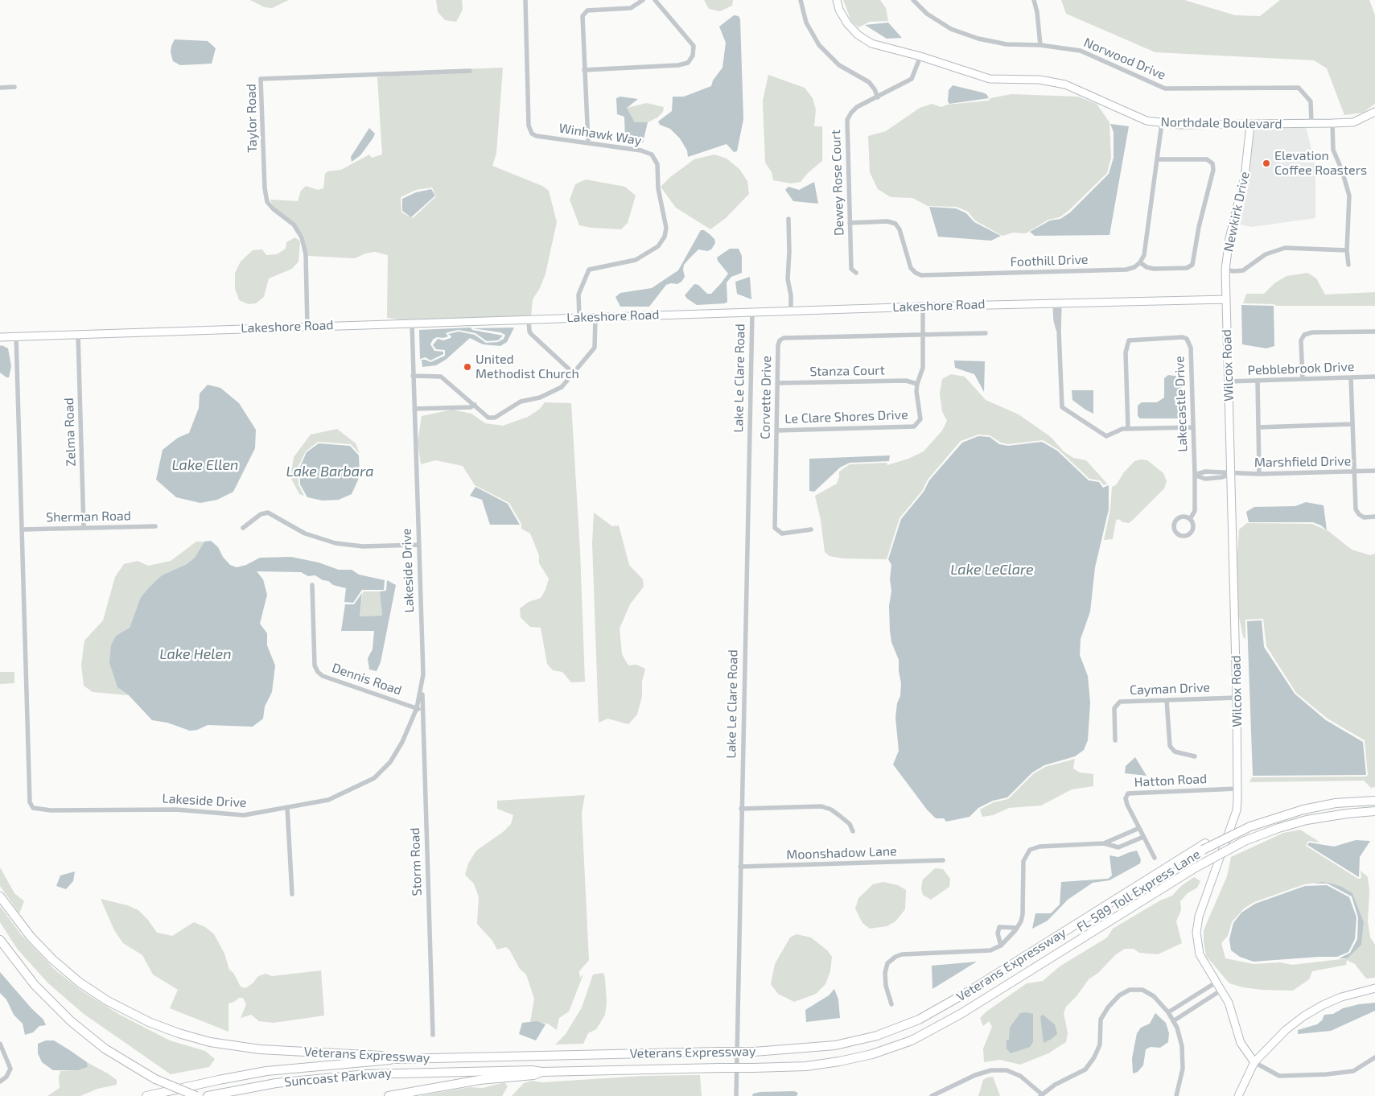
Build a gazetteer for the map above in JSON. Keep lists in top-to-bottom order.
{
  "streets": {
    "highway": ["Veterans Expressway", "Suncoast Parkway"],
    "street": [
      "Norwood Drive",
      "Taylor Road",
      "Northdale Boulevard",
      "Winhawk Way",
      "Dewey Rose Court",
      "Newkirk Drive",
      "Foothill Drive",
      "Lakeshore Road",
      "Wilcox Road",
      "Pebblebrook Drive",
      "Stanza Court",
      "Lake Le Clare Road",
      "Corvette Drive",
      "Lakecastle Drive",
      "Le Clare Shores Drive",
      "Zelma Road",
      "Marshfield Drive",
      "Sherman Road",
      "Lakeside Drive",
      "Dennis Road",
      "Cayman Drive",
      "Hatton Road",
      "Moonshadow Lane",
      "Storm Road"
    ]
  },
  "crossings": [
    ["Norwood Drive", "Northdale Boulevard"],
    ["Taylor Road", "Lakeshore Road"],
    ["Northdale Boulevard", "Dewey Rose Court"],
    ["Northdale Boulevard", "Newkirk Drive"],
    ["Winhawk Way", "Lakeshore Road"],
    ["Dewey Rose Court", "Foothill Drive"],
    ["Newkirk Drive", "Lakeshore Road"],
    ["Newkirk Drive", "Wilcox Road"],
    ["Lakeshore Road", "Wilcox Road"],
    ["Lakeshore Road", "Lake Le Clare Road"],
    ["Lakeshore Road", "Le Clare Shores Drive"],
    ["Lakeshore Road", "Zelma Road"],
    ["Lakeshore Road", "Lakeside Drive"],
    ["Wilcox Road", "Pebblebrook Drive"],
    ["Wilcox Road", "Marshfield Drive"],
    ["Wilcox Road", "Cayman Drive"],
    ["Wilcox Road", "Hatton Road"],
    ["Stanza Court", "Corvette Drive"],
    ["Stanza Court", "Le Clare Shores Drive"],
    ["Lake Le Clare Road", "Moonshadow Lane"],
    ["Corvette Drive", "Le Clare Shores Drive"],
    ["Lakecastle Drive", "Marshfield Drive"],
    ["Zelma Road", "Sherman Road"],
    ["Sherman Road", "Lakeside Drive"],
    ["Lakeside Drive", "Dennis Road"],
    ["Lakeside Drive", "Storm Road"],
    ["Dennis Road", "Storm Road"],
    ["Veterans Expressway", "Suncoast Parkway"]
  ],
  "water": [
    "Lake Ellen",
    "Lake Barbara",
    "Lake LeClare",
    "Lake Helen"
  ],
  "places": ["Elevation Coffee Roasters", "United Methodist Church"]
}
